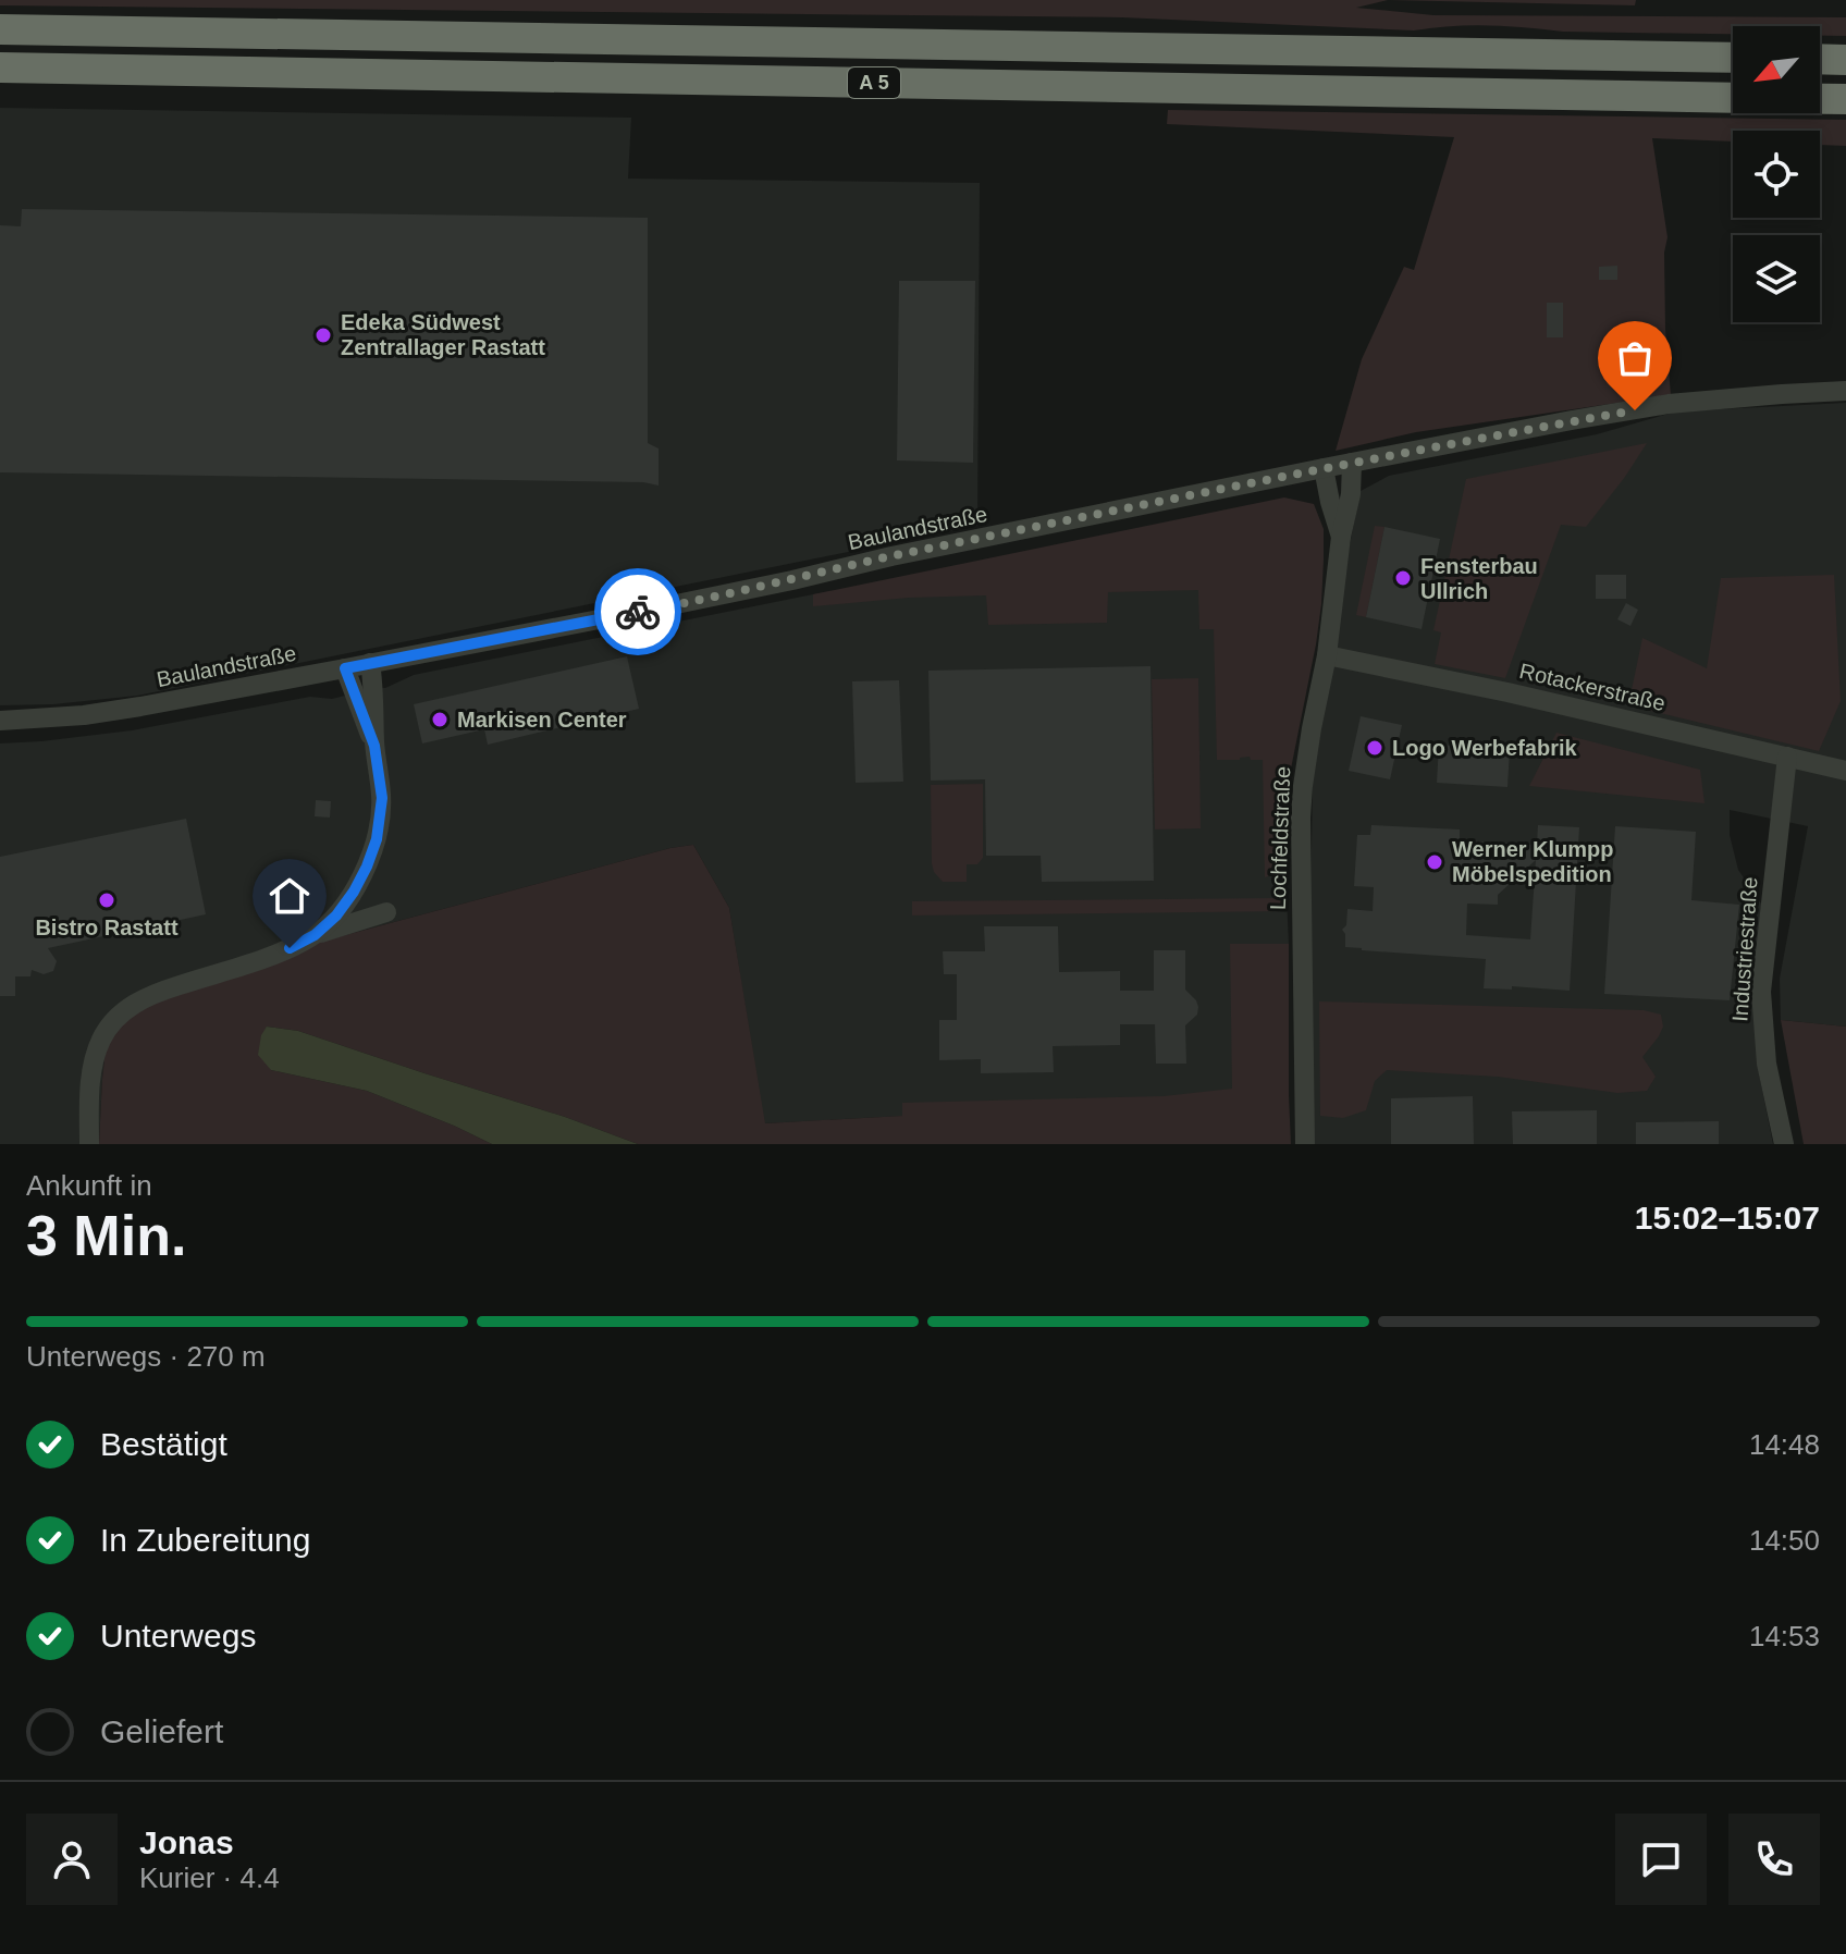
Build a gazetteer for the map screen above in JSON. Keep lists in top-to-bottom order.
{
  "streets": {
    "highway": ["A 5"],
    "street": [
      "Baulandstraße",
      "Rotackerstraße",
      "Lochfeldstraße",
      "Industriestraße"
    ]
  },
  "crossings": [
    ["Baulandstraße", "Lochfeldstraße"],
    ["Rotackerstraße", "Lochfeldstraße"],
    ["Rotackerstraße", "Industriestraße"]
  ],
  "places": [
    "Edeka Südwest Zentrallager Rastatt",
    "Fensterbau Ullrich",
    "Markisen Center",
    "Logo Werbefabrik",
    "Werner Klumpp Möbelspedition",
    "Bistro Rastatt"
  ],
  "north": "bottom left",
  "page": {
    "heading": ["3 Min.", "Ankunft in", "15:02–15:07"],
    "panel": ["Jonas", "Kurier · 4.4"],
    "bar": "Unterwegs · 270 m",
    "list": [
      ["Bestätigt", "14:48"],
      ["In Zubereitung", "14:50"],
      ["Unterwegs", "14:53"],
      "Geliefert"
    ]
  }
}
